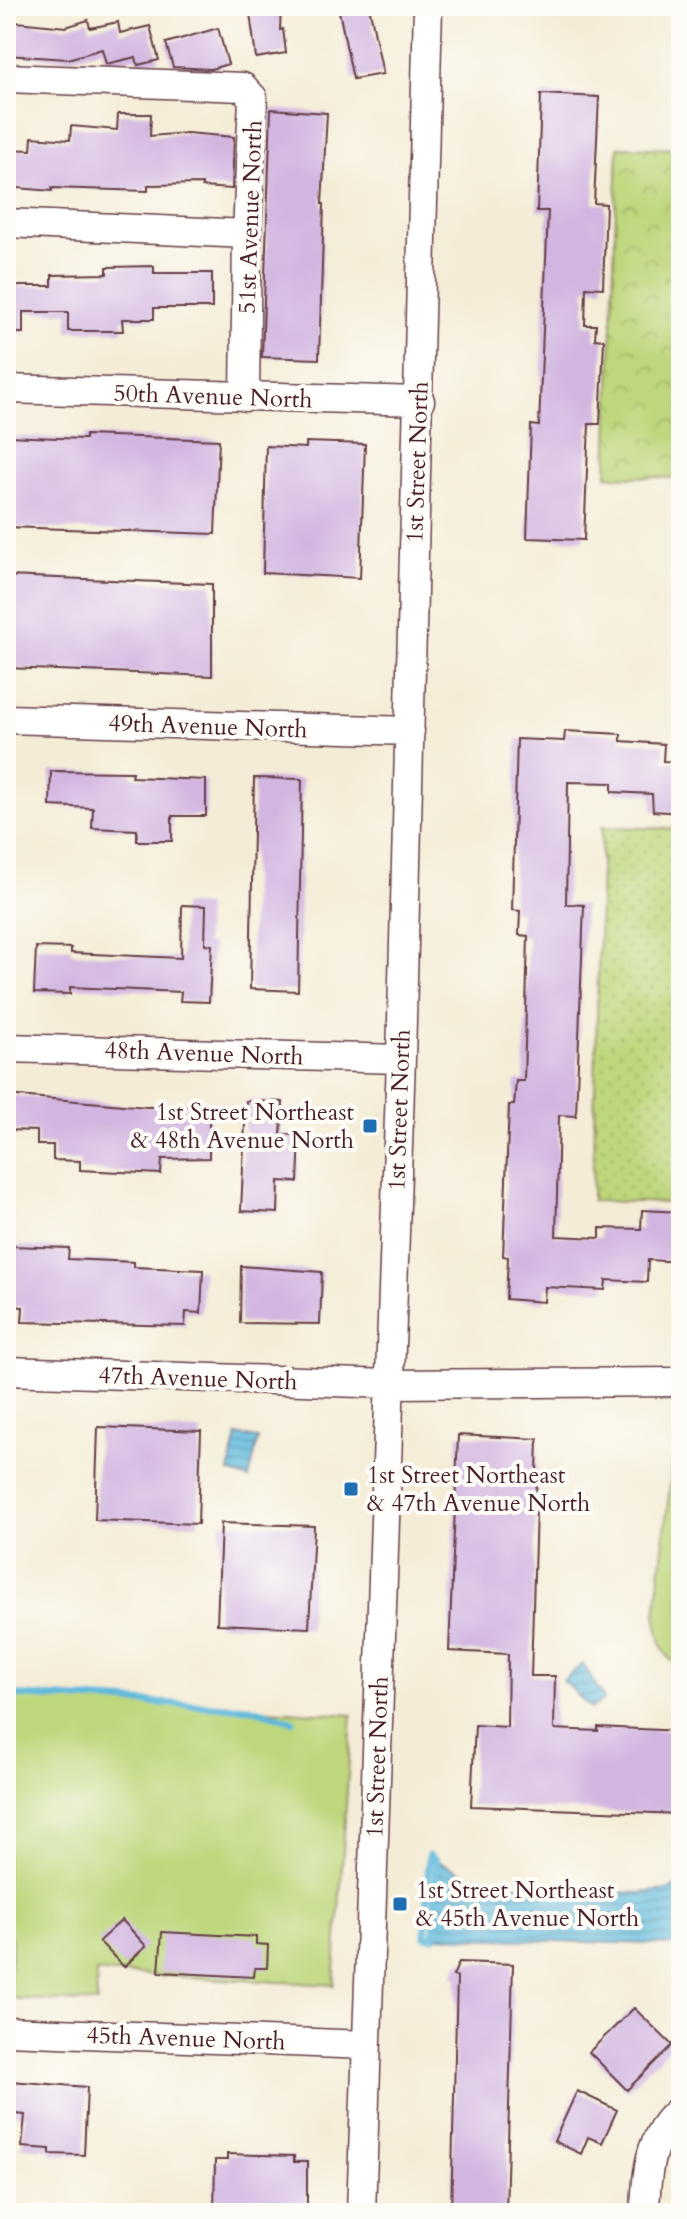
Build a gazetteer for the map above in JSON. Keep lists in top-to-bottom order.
{
  "streets": {
    "street": [
      "51st Avenue North",
      "50th Avenue North",
      "1st Street North",
      "49th Avenue North",
      "48th Avenue North",
      "47th Avenue North",
      "45th Avenue North"
    ]
  },
  "crossings": [
    ["51st Avenue North", "50th Avenue North"],
    ["50th Avenue North", "1st Street North"],
    ["1st Street North", "49th Avenue North"],
    ["1st Street North", "48th Avenue North"],
    ["1st Street North", "47th Avenue North"],
    ["1st Street North", "45th Avenue North"]
  ],
  "places": {
    "transit": ["1st Street Northeast & 48th Avenue North", "1st Street Northeast & 47th Avenue North", "1st Street Northeast & 45th Avenue North"]
  }
}
